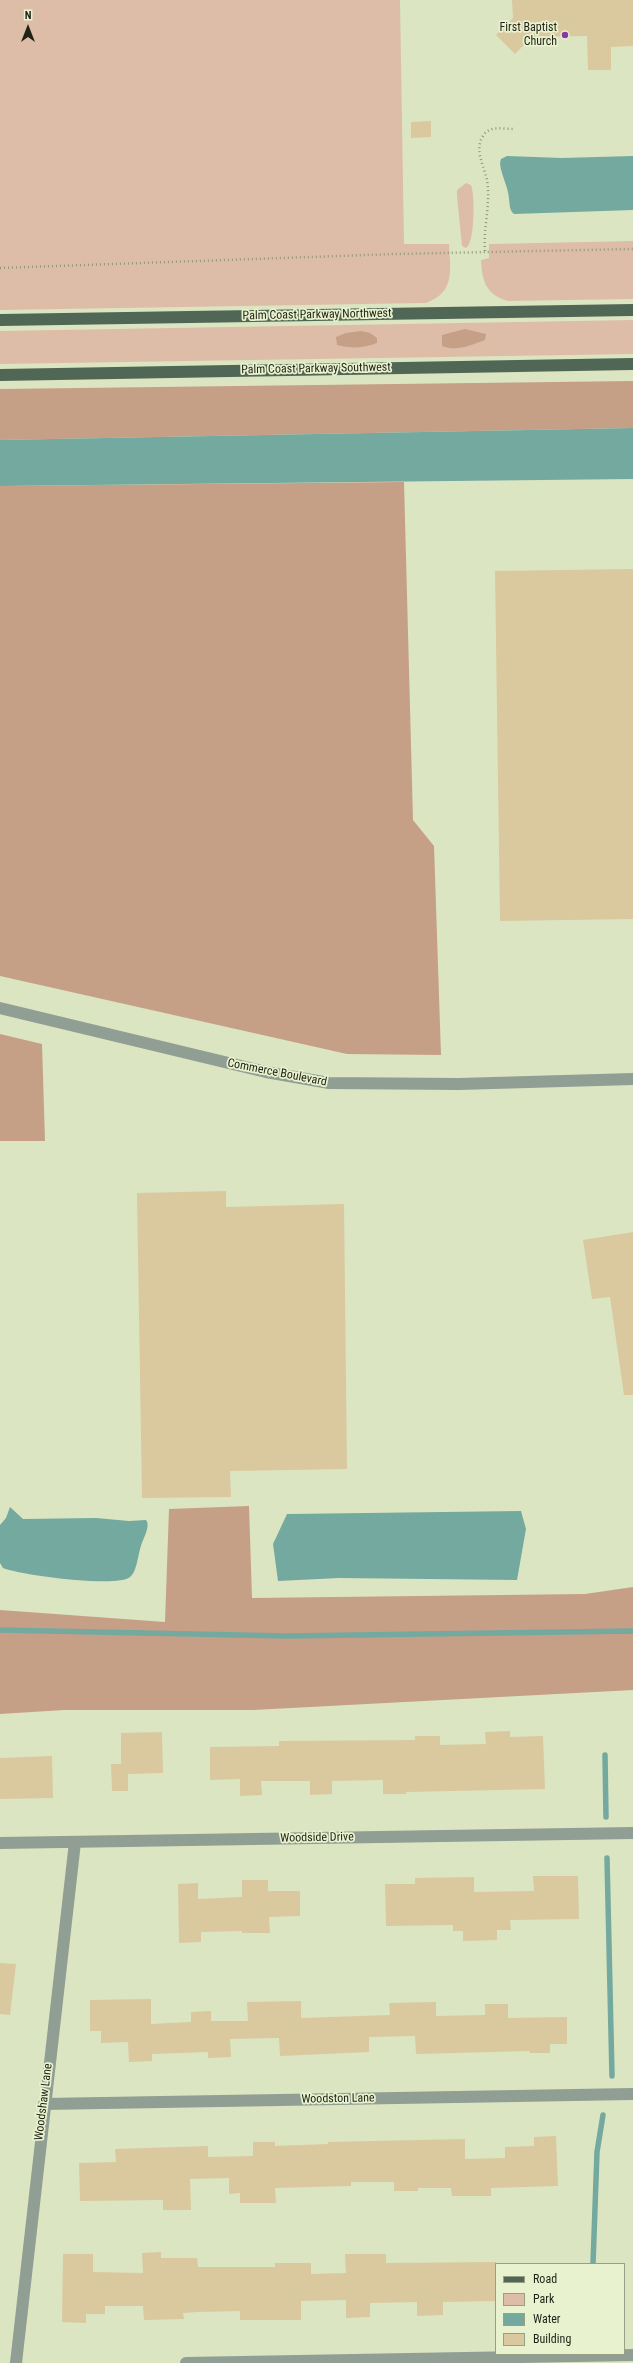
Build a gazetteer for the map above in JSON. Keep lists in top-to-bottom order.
{
  "streets": {
    "main road": ["Palm Coast Parkway Northwest", "Palm Coast Parkway Southwest"],
    "street": [
      "Commerce Boulevard",
      "Woodside Drive",
      "Woodston Lane",
      "Woodshaw Lane"
    ]
  },
  "crossings": [
    ["Woodside Drive", "Woodshaw Lane"],
    ["Woodston Lane", "Woodshaw Lane"]
  ],
  "places": ["First Baptist Church"],
  "legend": [
    "Road",
    "Park",
    "Water",
    "Building"
  ],
  "north": "top"
}
